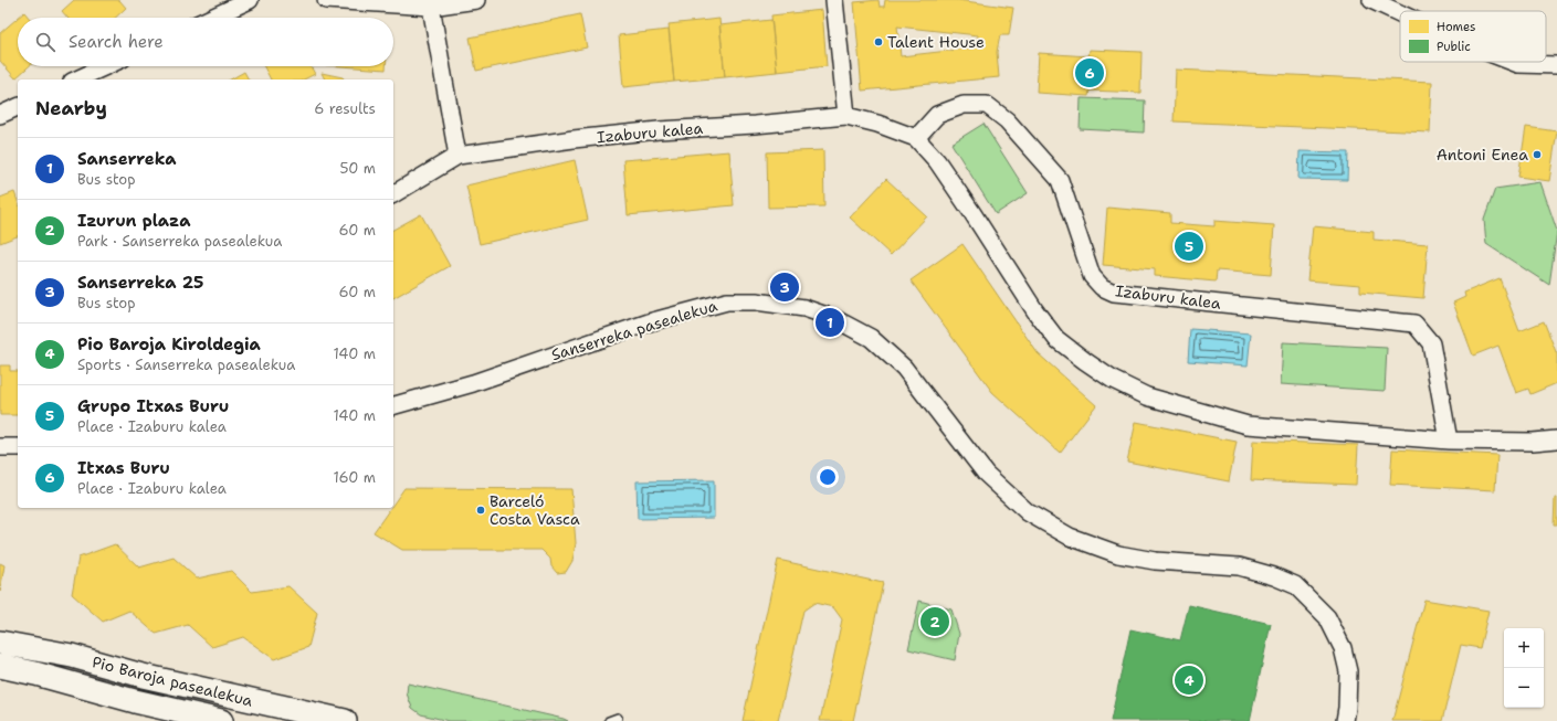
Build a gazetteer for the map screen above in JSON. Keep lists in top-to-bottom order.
{
  "streets": {
    "main road": ["Pio Baroja pasealekua"],
    "street": ["Izaburu kalea", "Sanserreka pasealekua"]
  },
  "places": ["Talent House", "Antoni Enea", "Barceló Costa Vasca"],
  "legend": ["Homes", "Public"],
  "page": {
    "search": "Search here",
    "pins": [
      "6",
      "5",
      "3",
      "1",
      "2",
      "4"
    ],
    "heading": ["Nearby", "6 results"],
    "list": [
      {
        "mark": "1",
        "name": "Sanserreka",
        "note": "Bus stop",
        "value": "50 m"
      },
      {
        "mark": "2",
        "name": "Izurun plaza",
        "note": "Park · Sanserreka pasealekua",
        "value": "60 m"
      },
      {
        "mark": "3",
        "name": "Sanserreka 25",
        "note": "Bus stop",
        "value": "60 m"
      },
      {
        "mark": "4",
        "name": "Pio Baroja Kiroldegia",
        "note": "Sports · Sanserreka pasealekua",
        "value": "140 m"
      },
      {
        "mark": "5",
        "name": "Grupo Itxas Buru",
        "note": "Place · Izaburu kalea",
        "value": "140 m"
      },
      {
        "mark": "6",
        "name": "Itxas Buru",
        "note": "Place · Izaburu kalea",
        "value": "160 m"
      }
    ],
    "map_buttons": ["+", "−"]
  }
}
